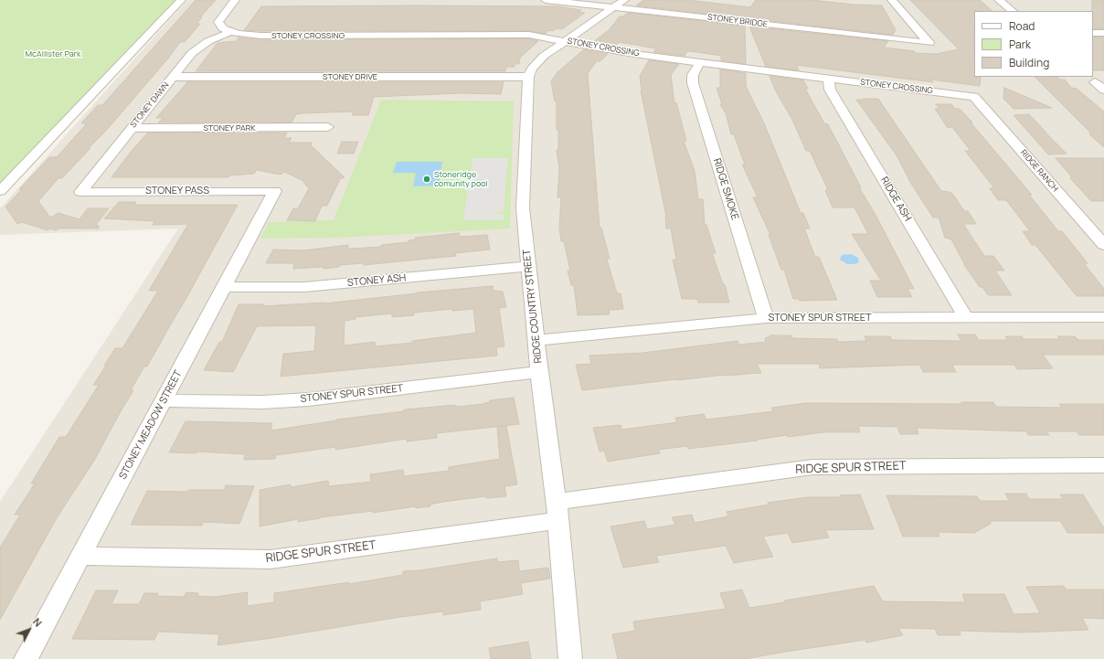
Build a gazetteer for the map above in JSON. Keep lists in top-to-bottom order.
{
  "streets": {
    "street": [
      "STONEY BRIDGE",
      "STONEY CROSSING",
      "STONEY DRIVE",
      "STONEY DAWN",
      "STONEY PARK",
      "RIDGE RANCH",
      "RIDGE SMOKE",
      "STONEY PASS",
      "RIDGE ASH",
      "STONEY ASH",
      "RIDGE COUNTRY STREET",
      "STONEY SPUR STREET",
      "STONEY MEADOW STREET",
      "RIDGE SPUR STREET"
    ]
  },
  "crossings": [
    ["STONEY CROSSING", "STONEY DAWN"],
    ["STONEY CROSSING", "RIDGE RANCH"],
    ["STONEY CROSSING", "RIDGE SMOKE"],
    ["STONEY CROSSING", "RIDGE ASH"],
    ["STONEY DRIVE", "STONEY DAWN"],
    ["STONEY DRIVE", "RIDGE COUNTRY STREET"],
    ["STONEY DAWN", "STONEY PARK"],
    ["STONEY DAWN", "STONEY PASS"],
    ["RIDGE SMOKE", "STONEY SPUR STREET"],
    ["STONEY PASS", "STONEY MEADOW STREET"],
    ["RIDGE ASH", "STONEY SPUR STREET"],
    ["STONEY ASH", "RIDGE COUNTRY STREET"],
    ["STONEY ASH", "STONEY MEADOW STREET"],
    ["RIDGE COUNTRY STREET", "STONEY SPUR STREET"],
    ["RIDGE COUNTRY STREET", "RIDGE SPUR STREET"],
    ["STONEY SPUR STREET", "STONEY MEADOW STREET"],
    ["STONEY MEADOW STREET", "RIDGE SPUR STREET"]
  ],
  "parks": ["McAllister Park"],
  "places": ["Stoneridge comunity pool"],
  "legend": ["Road", "Park", "Building"],
  "north": "top right"
}
